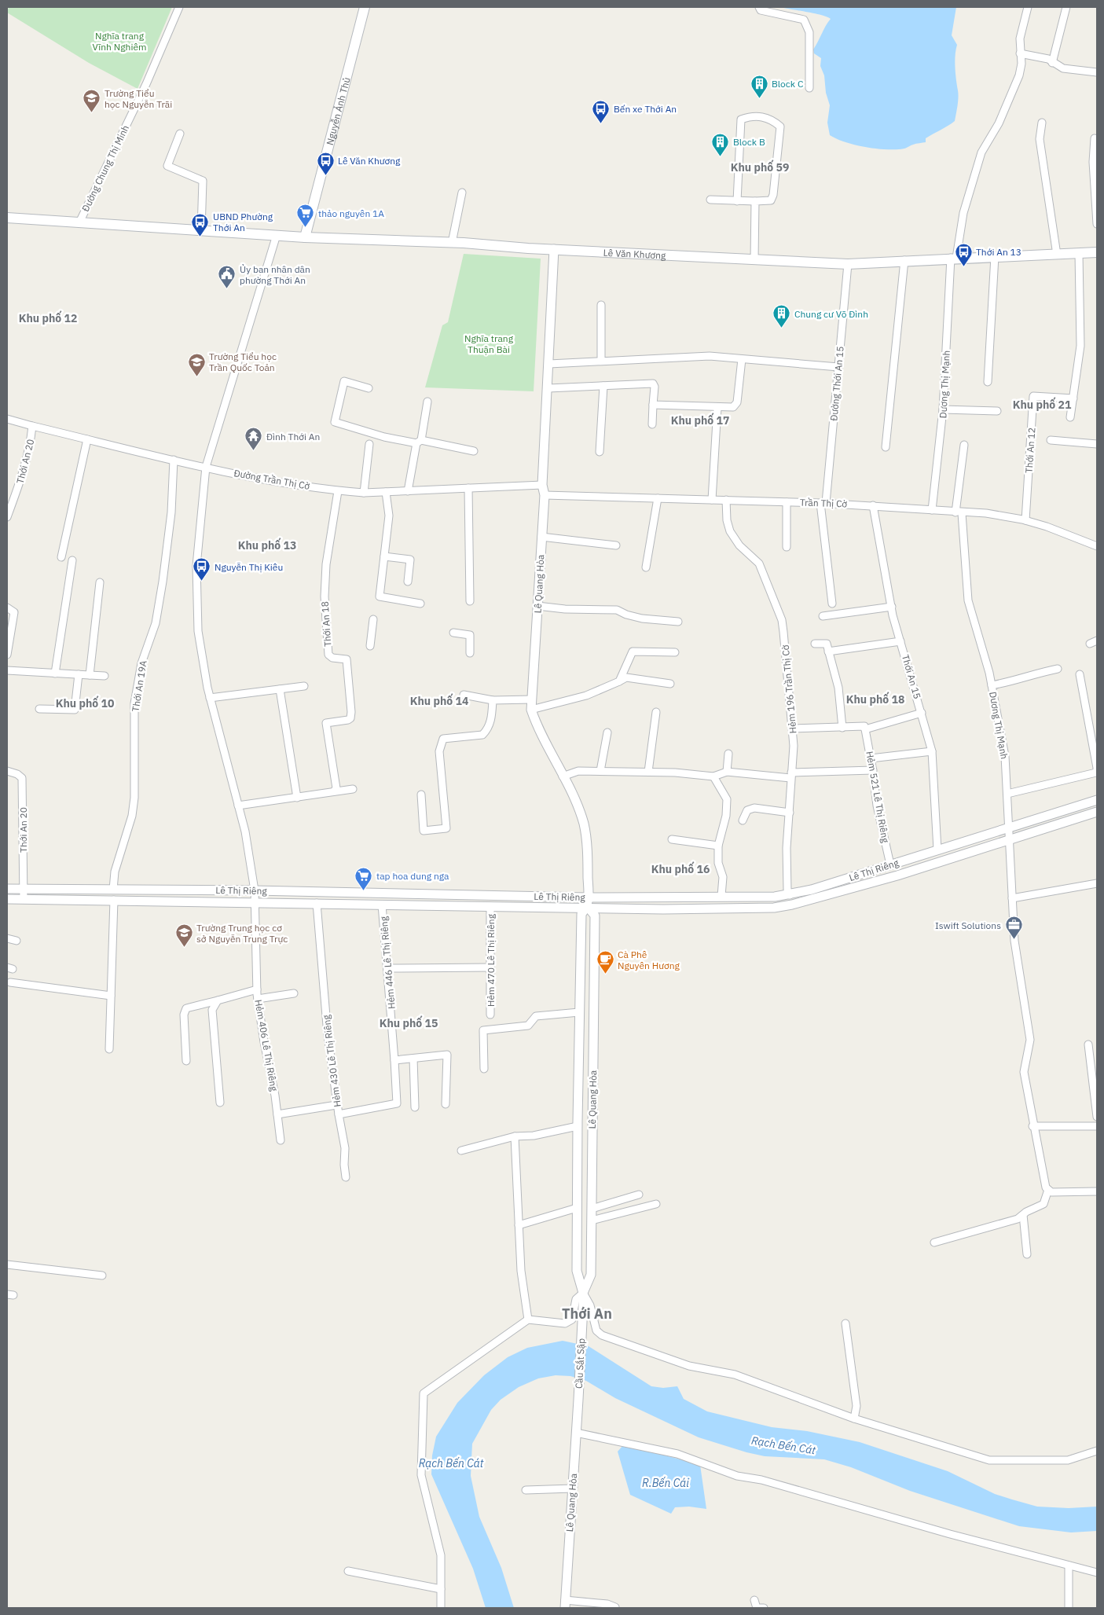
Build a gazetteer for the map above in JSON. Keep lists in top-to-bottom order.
{
  "streets": {
    "main road": ["Nguyễn Ảnh Thủ", "Lê Văn Khương"],
    "street": [
      "Đường Chung Thị Minh",
      "Đường Thới An 15",
      "Dương Thị Mạnh",
      "Thới An 12",
      "Thới An 20",
      "Đường Trần Thị Cờ",
      "Trần Thị Cờ",
      "Lê Quang Hòa",
      "Thới An 18",
      "Thới An 15",
      "Thới An 19A",
      "Hẻm 196 Trần Thị Cờ",
      "Hẻm 521 Lê Thị Riêng",
      "Lê Thị Riêng",
      "Hẻm 470 Lê Thị Riêng",
      "Hẻm 446 Lê Thị Riêng",
      "Hẻm 406 Lê Thị Riêng",
      "Hẻm 430 Lê Thị Riêng",
      "Cầu Sắt Sập"
    ]
  },
  "crossings": [
    ["Nguyễn Ảnh Thủ", "Lê Văn Khương"],
    ["Đường Chung Thị Minh", "Lê Văn Khương"],
    ["Lê Văn Khương", "Đường Thới An 15"],
    ["Lê Văn Khương", "Dương Thị Mạnh"],
    ["Lê Văn Khương", "Lê Quang Hòa"],
    ["Đường Thới An 15", "Trần Thị Cờ"],
    ["Dương Thị Mạnh", "Trần Thị Cờ"],
    ["Dương Thị Mạnh", "Lê Thị Riêng"],
    ["Thới An 12", "Trần Thị Cờ"],
    ["Thới An 20", "Đường Trần Thị Cờ"],
    ["Thới An 20", "Lê Thị Riêng"],
    ["Đường Trần Thị Cờ", "Lê Quang Hòa"],
    ["Đường Trần Thị Cờ", "Thới An 18"],
    ["Đường Trần Thị Cờ", "Thới An 19A"],
    ["Trần Thị Cờ", "Lê Quang Hòa"],
    ["Trần Thị Cờ", "Thới An 15"],
    ["Trần Thị Cờ", "Hẻm 196 Trần Thị Cờ"],
    ["Lê Quang Hòa", "Lê Thị Riêng"],
    ["Lê Quang Hòa", "Cầu Sắt Sập"],
    ["Thới An 15", "Lê Thị Riêng"],
    ["Thới An 19A", "Lê Thị Riêng"],
    ["Hẻm 196 Trần Thị Cờ", "Lê Thị Riêng"],
    ["Hẻm 521 Lê Thị Riêng", "Lê Thị Riêng"],
    ["Lê Thị Riêng", "Hẻm 470 Lê Thị Riêng"],
    ["Lê Thị Riêng", "Hẻm 446 Lê Thị Riêng"],
    ["Lê Thị Riêng", "Hẻm 406 Lê Thị Riêng"],
    ["Lê Thị Riêng", "Hẻm 430 Lê Thị Riêng"],
    ["Hẻm 446 Lê Thị Riêng", "Hẻm 430 Lê Thị Riêng"]
  ],
  "districts": [
    "Khu phố 59",
    "Khu phố 12",
    "Khu phố 21",
    "Khu phố 17",
    "Khu phố 13",
    "Khu phố 18",
    "Khu phố 14",
    "Khu phố 10",
    "Khu phố 16",
    "Khu phố 15",
    "Thới An"
  ],
  "water": ["Rạch Bến Cát", "R.Bến Cái"],
  "parks": ["Nghĩa trang Vĩnh Nghiêm", "Nghĩa trang Thuận Bài"],
  "places": {
    "building": ["Block C", "Block B", "Chung cư Võ Đình"],
    "school or university": ["Trường Tiểu học Nguyễn Trãi", "Trường Tiểu học Trần Quốc Toản", "Trường Trung học cơ sở Nguyễn Trung Trực"],
    "bus stop": [
      "Bến xe Thới An",
      "Lê Văn Khương",
      "UBND Phường Thới An",
      "Thới An 13",
      "Nguyễn Thị Kiêu"
    ],
    "supermarket": ["thảo nguyên 1A", "tap hoa dung nga"],
    "public building": ["Ủy ban nhân dân phường Thới An"],
    "temple": ["Đình Thới An"],
    "office": ["Iswift Solutions"],
    "cafe": ["Cà Phê Nguyên Hương"]
  }
}
